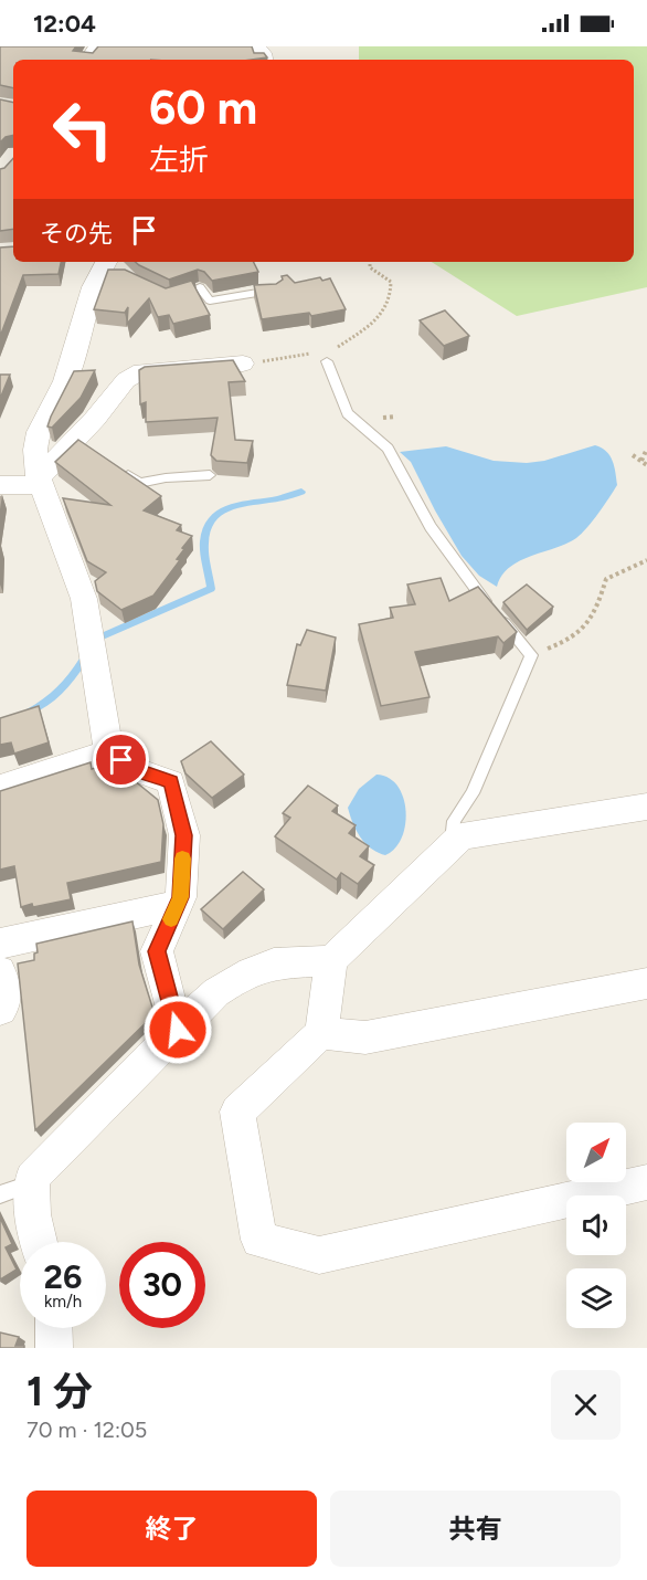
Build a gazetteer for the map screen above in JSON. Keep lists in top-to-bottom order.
{
  "north": "top right",
  "page": {
    "status": "12:04",
    "turn": ["60 m", "左折"],
    "then": "その先",
    "speed": "26 km/h",
    "limit": "30",
    "heading": ["1 分", "70 m · 12:05"],
    "buttons": ["終了", "共有"]
  }
}
